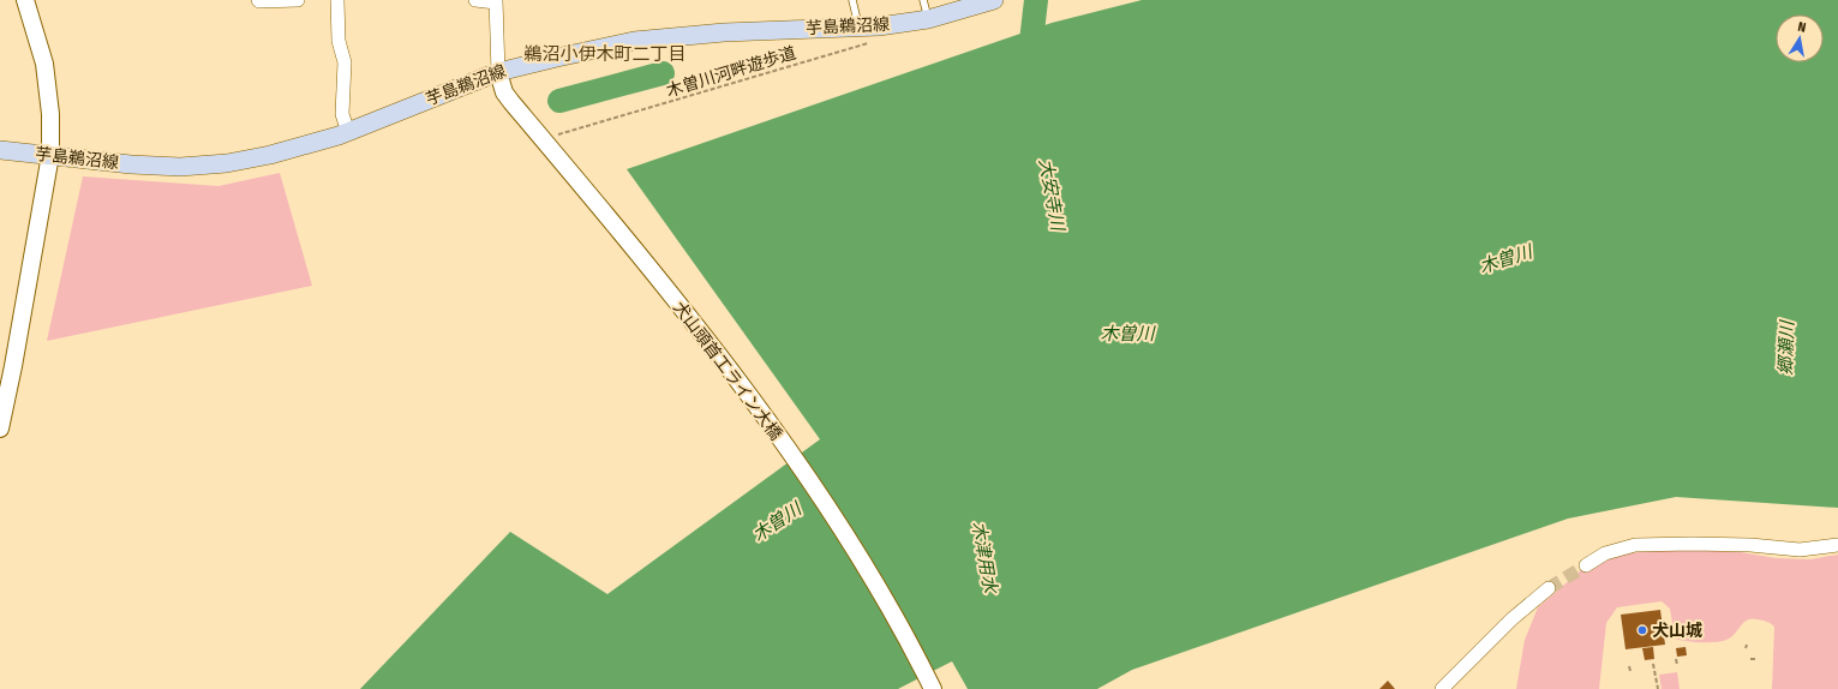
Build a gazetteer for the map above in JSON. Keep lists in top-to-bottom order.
{
  "streets": {
    "main road": ["芋島鵜沼線"],
    "street": ["犬山頭首工ライン大橋"],
    "path": ["木曽川河畔遊歩道"]
  },
  "crossings": [
    ["芋島鵜沼線", "犬山頭首工ライン大橋"]
  ],
  "districts": ["鵜沼小伊木町二丁目"],
  "water": [
    "大安寺川",
    "木曽川",
    "郷瀬川",
    "木津用水"
  ],
  "places": ["犬山城"],
  "north": "top"
}
